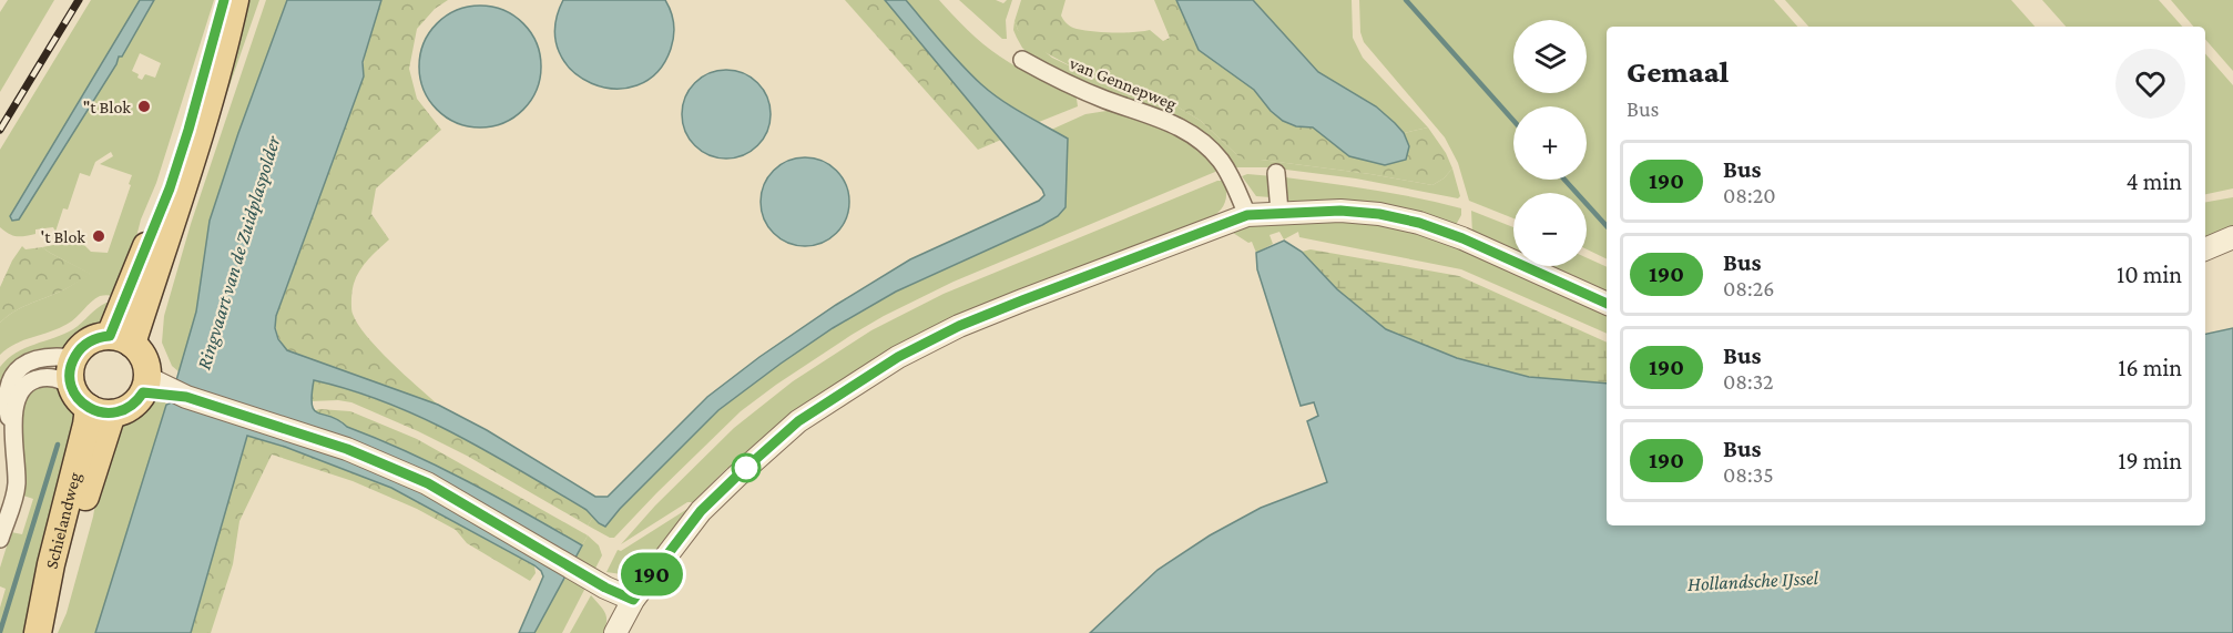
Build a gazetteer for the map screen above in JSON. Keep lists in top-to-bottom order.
{
  "streets": {
    "main road": ["Schielandweg"],
    "street": ["van Gennepweg"]
  },
  "water": ["Ringvaart van de Zuidplaspolder", "Hollandsche IJssel"],
  "places": ["\"t Blok", "'t Blok"],
  "lines": ["bus line 190"],
  "page": {
    "on_map": "190",
    "map_buttons": ["+", "−"],
    "heading": ["Gemaal", "Bus"],
    "list": [
      {
        "mark": "190",
        "name": "Bus",
        "note": "08:20",
        "value": "4 min"
      },
      {
        "mark": "190",
        "name": "Bus",
        "note": "08:26",
        "value": "10 min"
      },
      {
        "mark": "190",
        "name": "Bus",
        "note": "08:32",
        "value": "16 min"
      },
      {
        "mark": "190",
        "name": "Bus",
        "note": "08:35",
        "value": "19 min"
      }
    ]
  }
}
